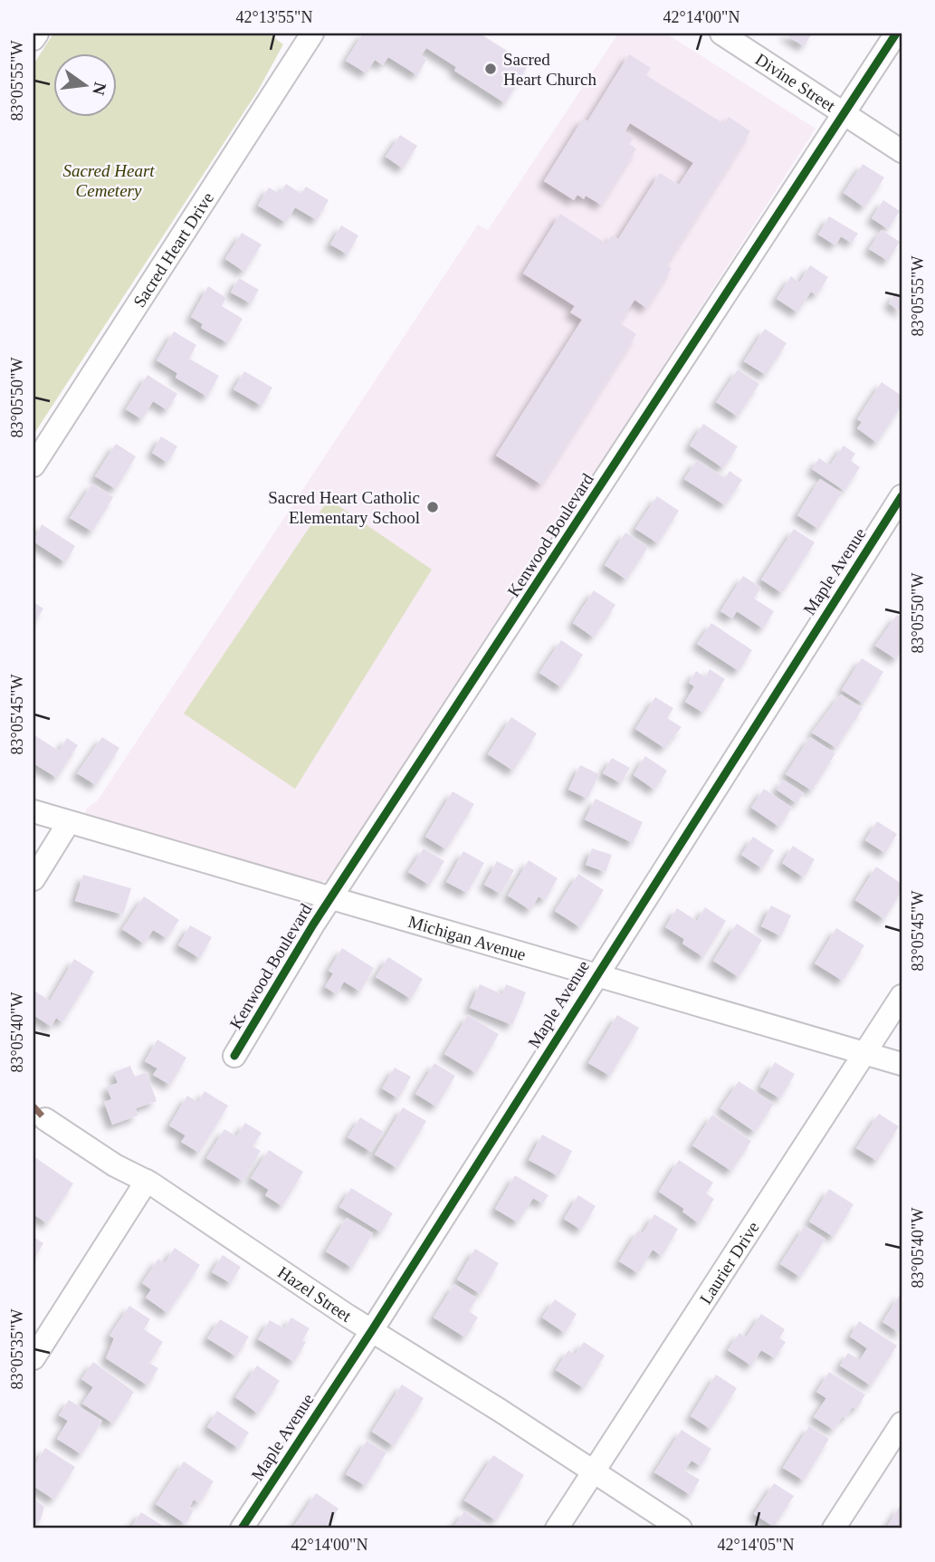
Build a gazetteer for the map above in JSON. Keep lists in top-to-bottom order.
{
  "streets": {
    "street": [
      "Divine Street",
      "Sacred Heart Drive",
      "Kenwood Boulevard",
      "Maple Avenue",
      "Michigan Avenue",
      "Laurier Drive",
      "Hazel Street"
    ]
  },
  "crossings": [
    ["Divine Street", "Kenwood Boulevard"],
    ["Kenwood Boulevard", "Michigan Avenue"],
    ["Maple Avenue", "Michigan Avenue"],
    ["Maple Avenue", "Hazel Street"],
    ["Michigan Avenue", "Laurier Drive"],
    ["Laurier Drive", "Hazel Street"]
  ],
  "parks": ["Sacred Heart Cemetery"],
  "places": ["Sacred Heart Church", "Sacred Heart Catholic Elementary School"],
  "north": "right",
  "coordinates": [
    "42°13'55\"N",
    "42°14'00\"N",
    "83°05'55\"W",
    "83°05'50\"W",
    "83°05'45\"W",
    "83°05'40\"W",
    "83°05'35\"W",
    "42°14'05\"N"
  ]
}
